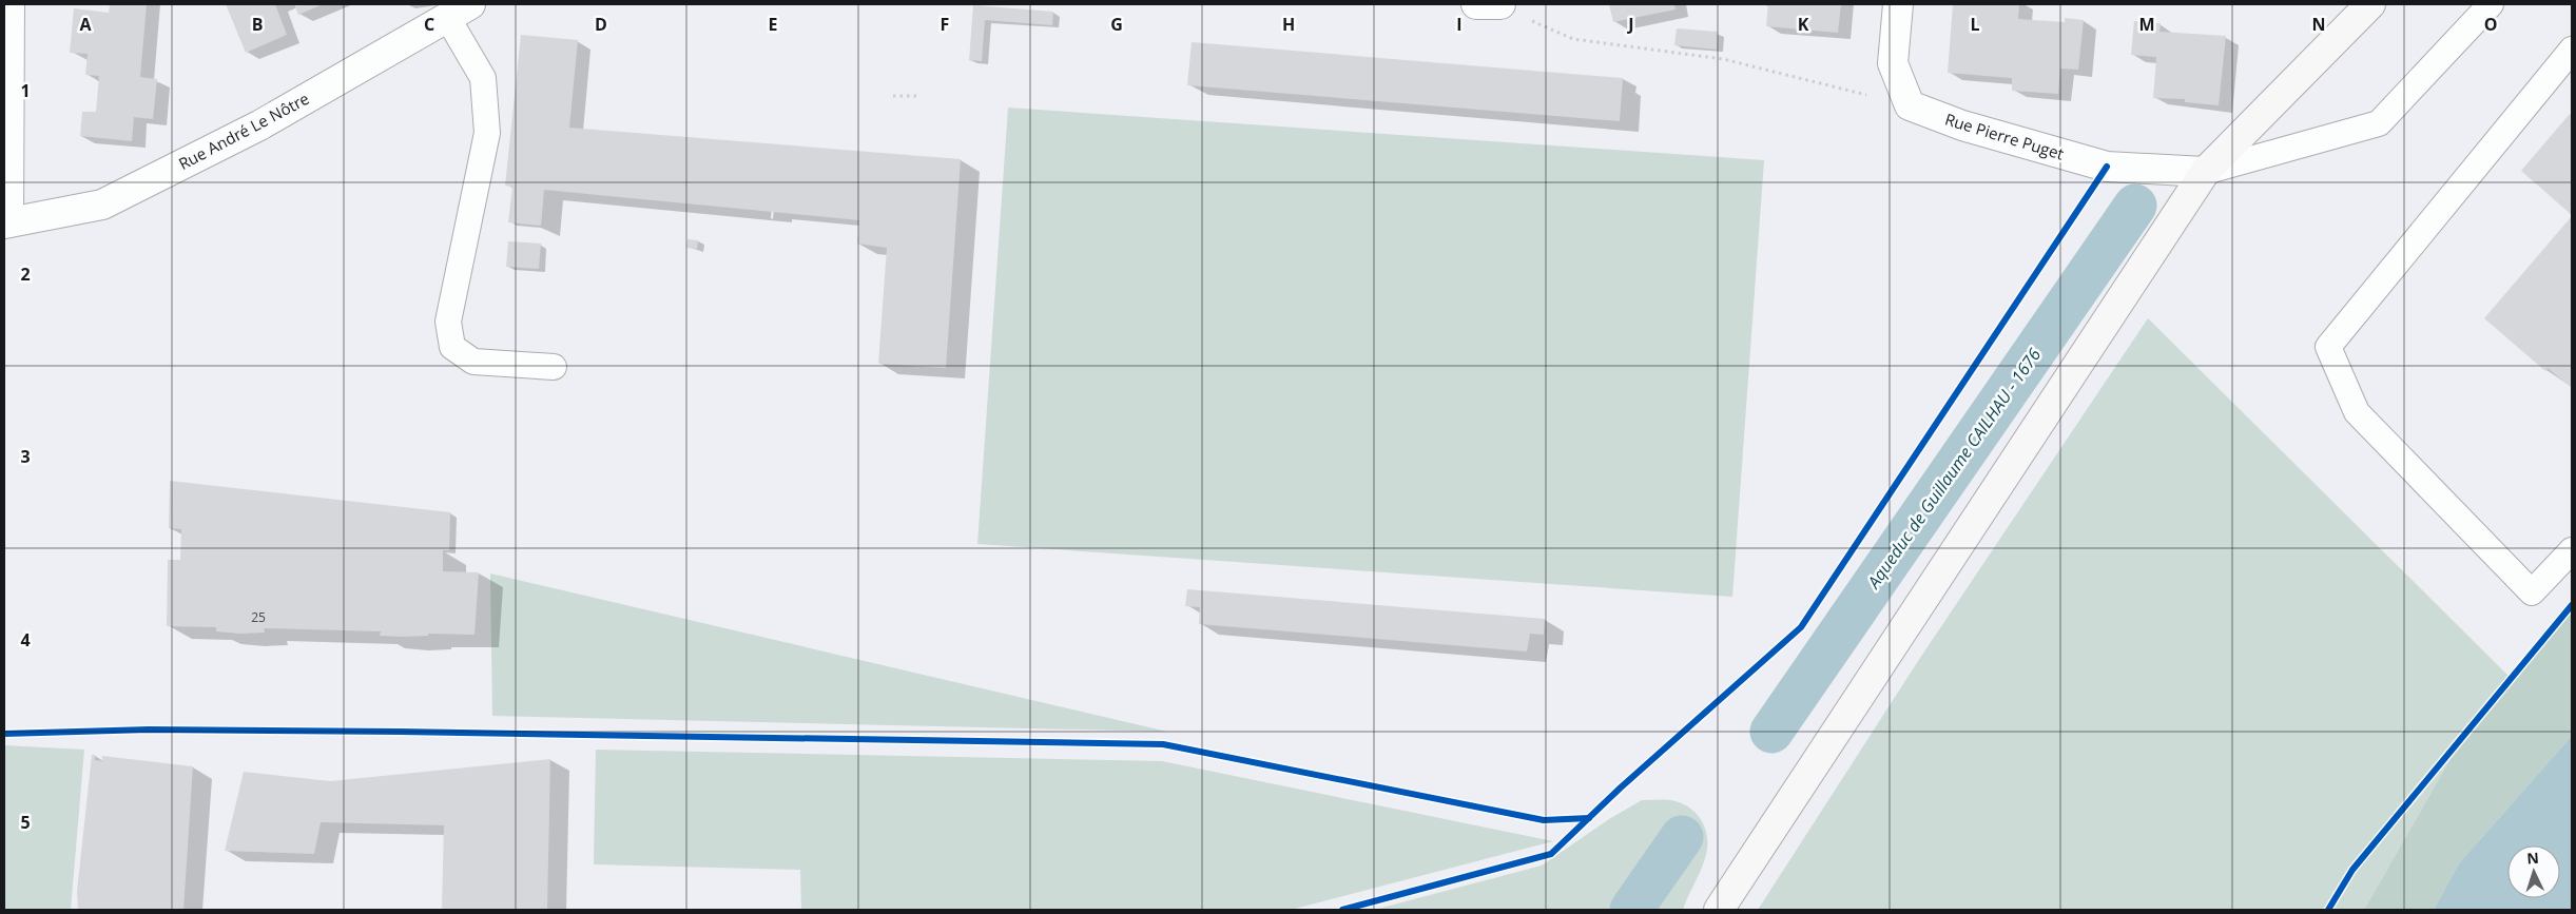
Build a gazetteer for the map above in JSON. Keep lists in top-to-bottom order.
{
  "streets": {
    "street": ["Rue André Le Nôtre", "Rue Pierre Puget"]
  },
  "water": ["Aqueduc de Guillaume CAILHAU - 1676"],
  "house_numbers": ["25"],
  "north": "top",
  "grid": {
    "columns": [
      "A",
      "B",
      "C",
      "D",
      "E",
      "F",
      "G",
      "H",
      "I",
      "J",
      "K",
      "L",
      "M",
      "N",
      "O"
    ],
    "rows": [
      "1",
      "2",
      "3",
      "4",
      "5"
    ]
  }
}
